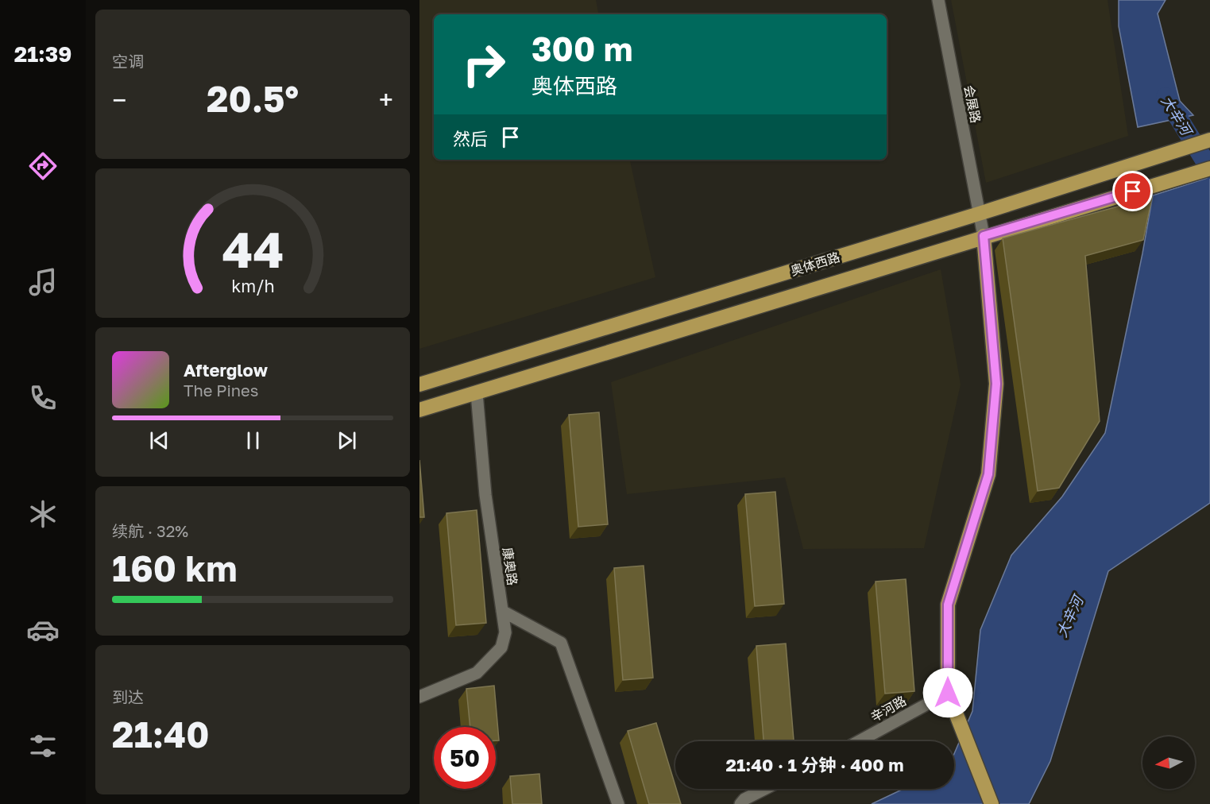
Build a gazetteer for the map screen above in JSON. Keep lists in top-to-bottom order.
{
  "streets": {
    "main road": ["奥体西路"],
    "street": ["会展路", "康奥路", "辛河路"]
  },
  "crossings": [
    ["会展路", "奥体西路"],
    ["奥体西路", "康奥路"]
  ],
  "water": ["大辛河"],
  "north": "left",
  "page": {
    "tabs": "21:39",
    "tile": [
      "空调",
      ["续航 · 32%", "160 km"],
      ["到达", "21:40"]
    ],
    "turn": ["300 m", "奥体西路"],
    "heat": ["−", "20.5°", "+"],
    "then": "然后",
    "song": ["Afterglow", "The Pines"],
    "limit": "50",
    "trip": "21:40 · 1 分钟 · 400 m",
    "gauge": ["44", "km/h"]
  }
}
